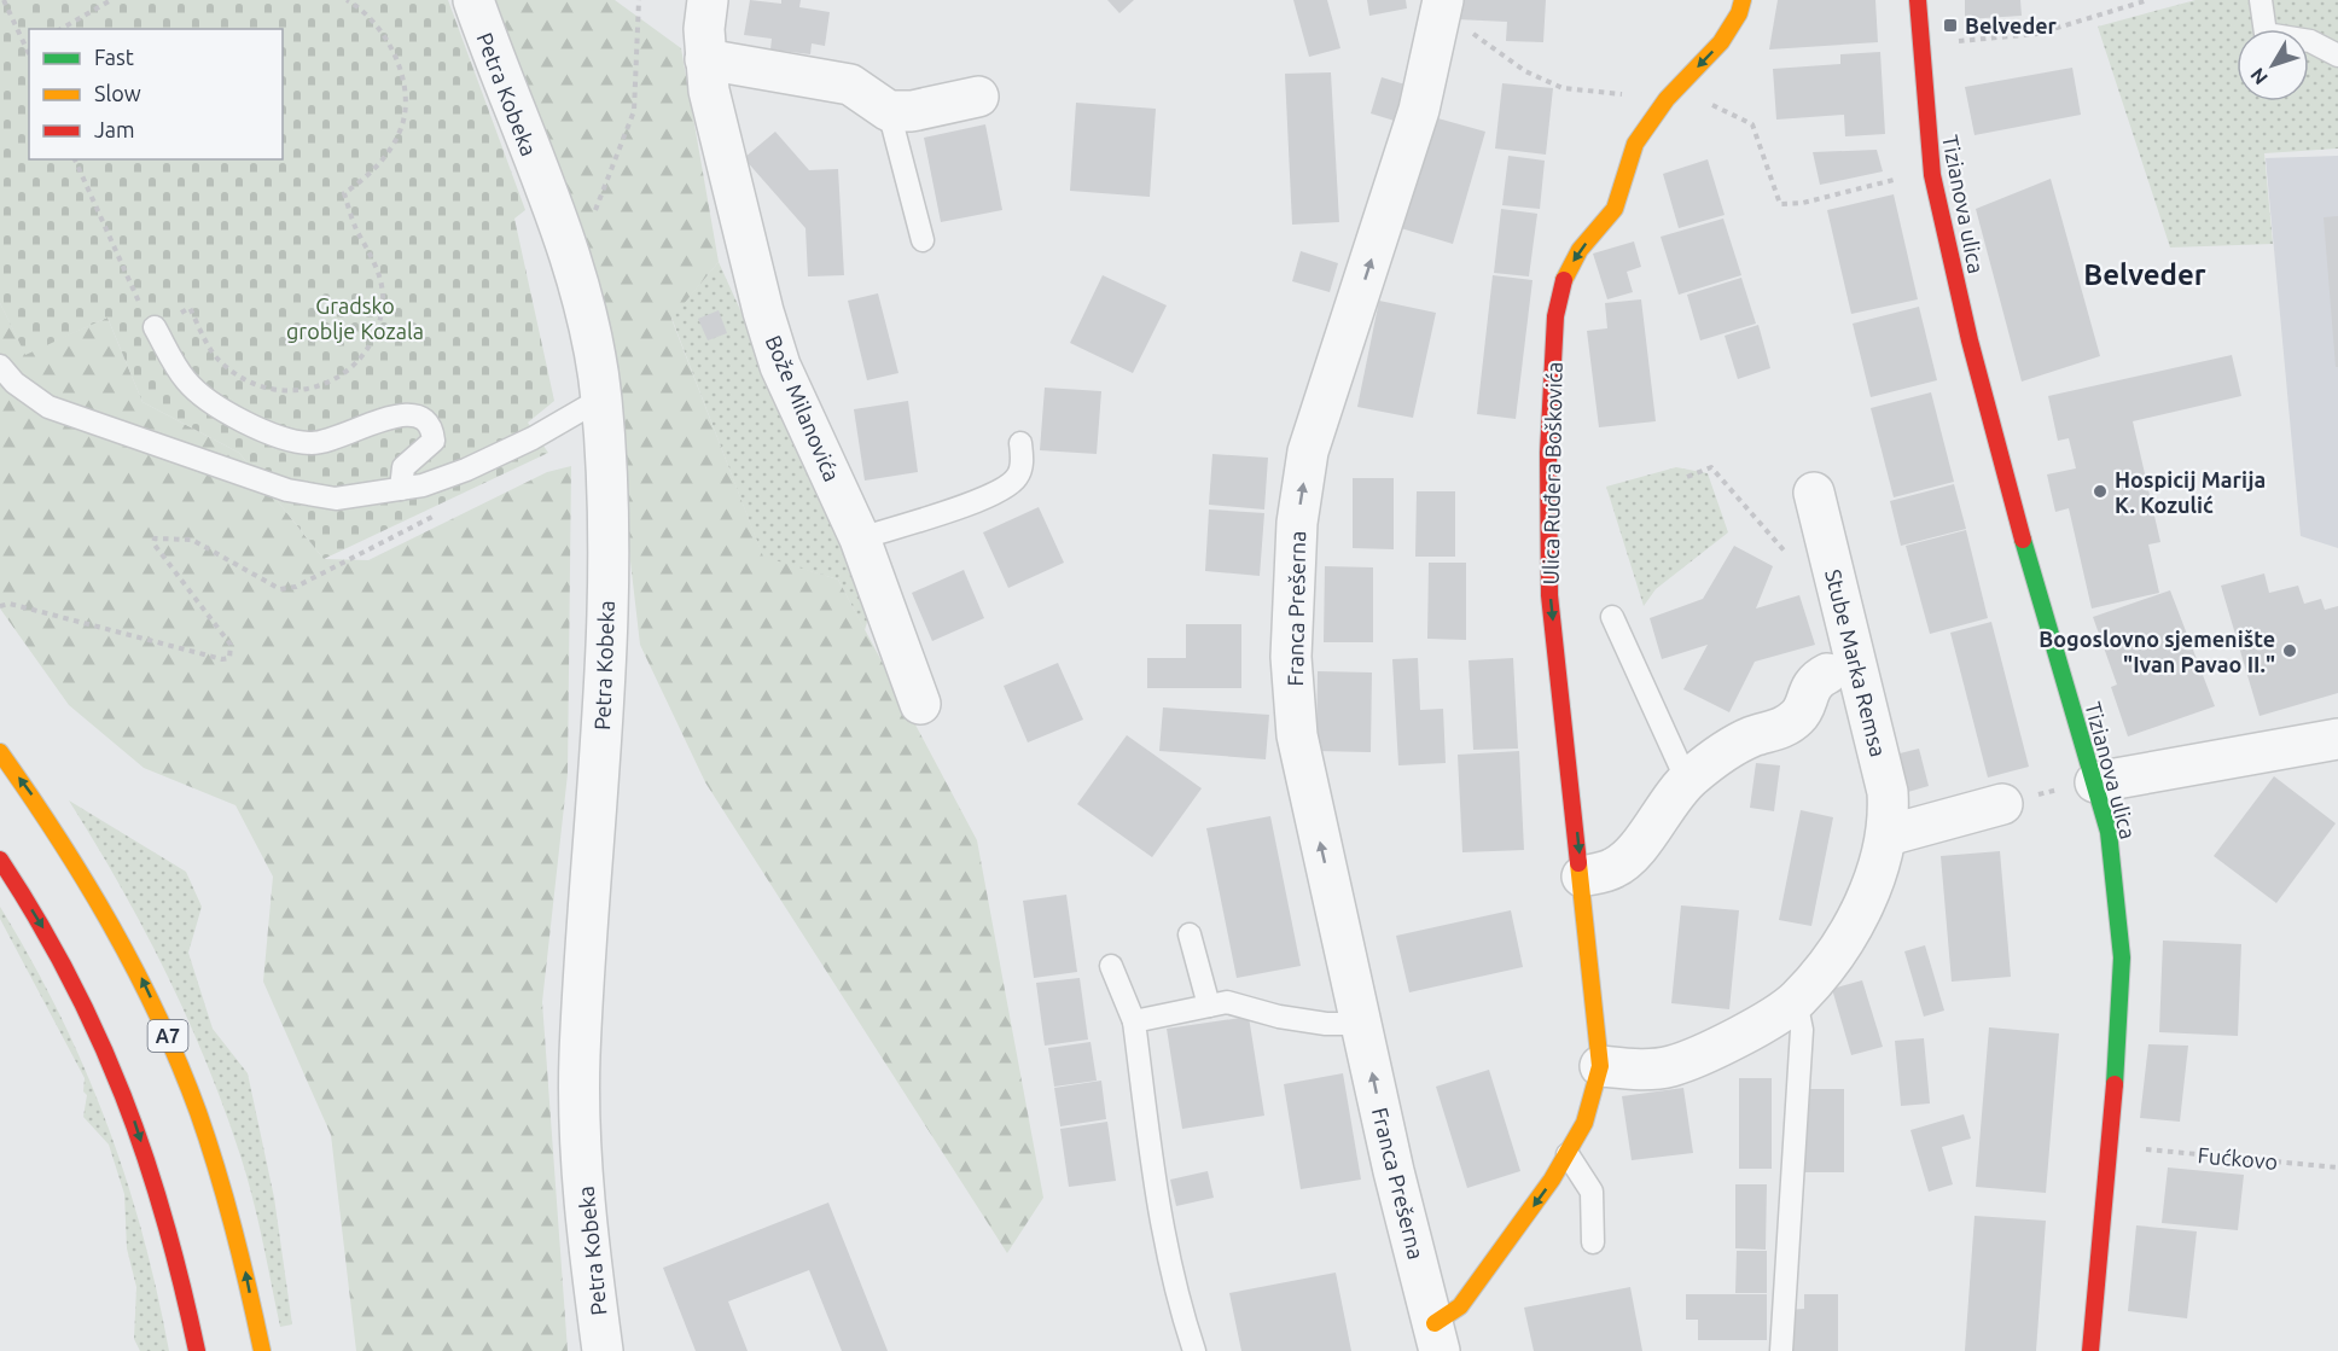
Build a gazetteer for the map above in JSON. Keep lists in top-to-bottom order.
{
  "streets": {
    "main road": ["Tizianova ulica", "Ulica Ruđera Boškovića", "A7"],
    "street": [
      "Petra Kobeka",
      "Bože Milanovića",
      "Franca Prešerna",
      "Stube Marka Remsa"
    ],
    "path": ["Fućkovo"]
  },
  "crossings": [
    ["Ulica Ruđera Boškovića", "Stube Marka Remsa"]
  ],
  "one_way": ["Ulica Ruđera Boškovića", "Franca Prešerna"],
  "districts": ["Belveder"],
  "parks": ["Gradsko groblje Kozala"],
  "places": {
    "transit": ["Belveder"],
    "other": ["Hospicij Marija K. Kozulić", "Bogoslovno sjemenište \"Ivan Pavao II.\""]
  },
  "legend": ["Fast", "Slow", "Jam"],
  "north": "bottom left"
}
